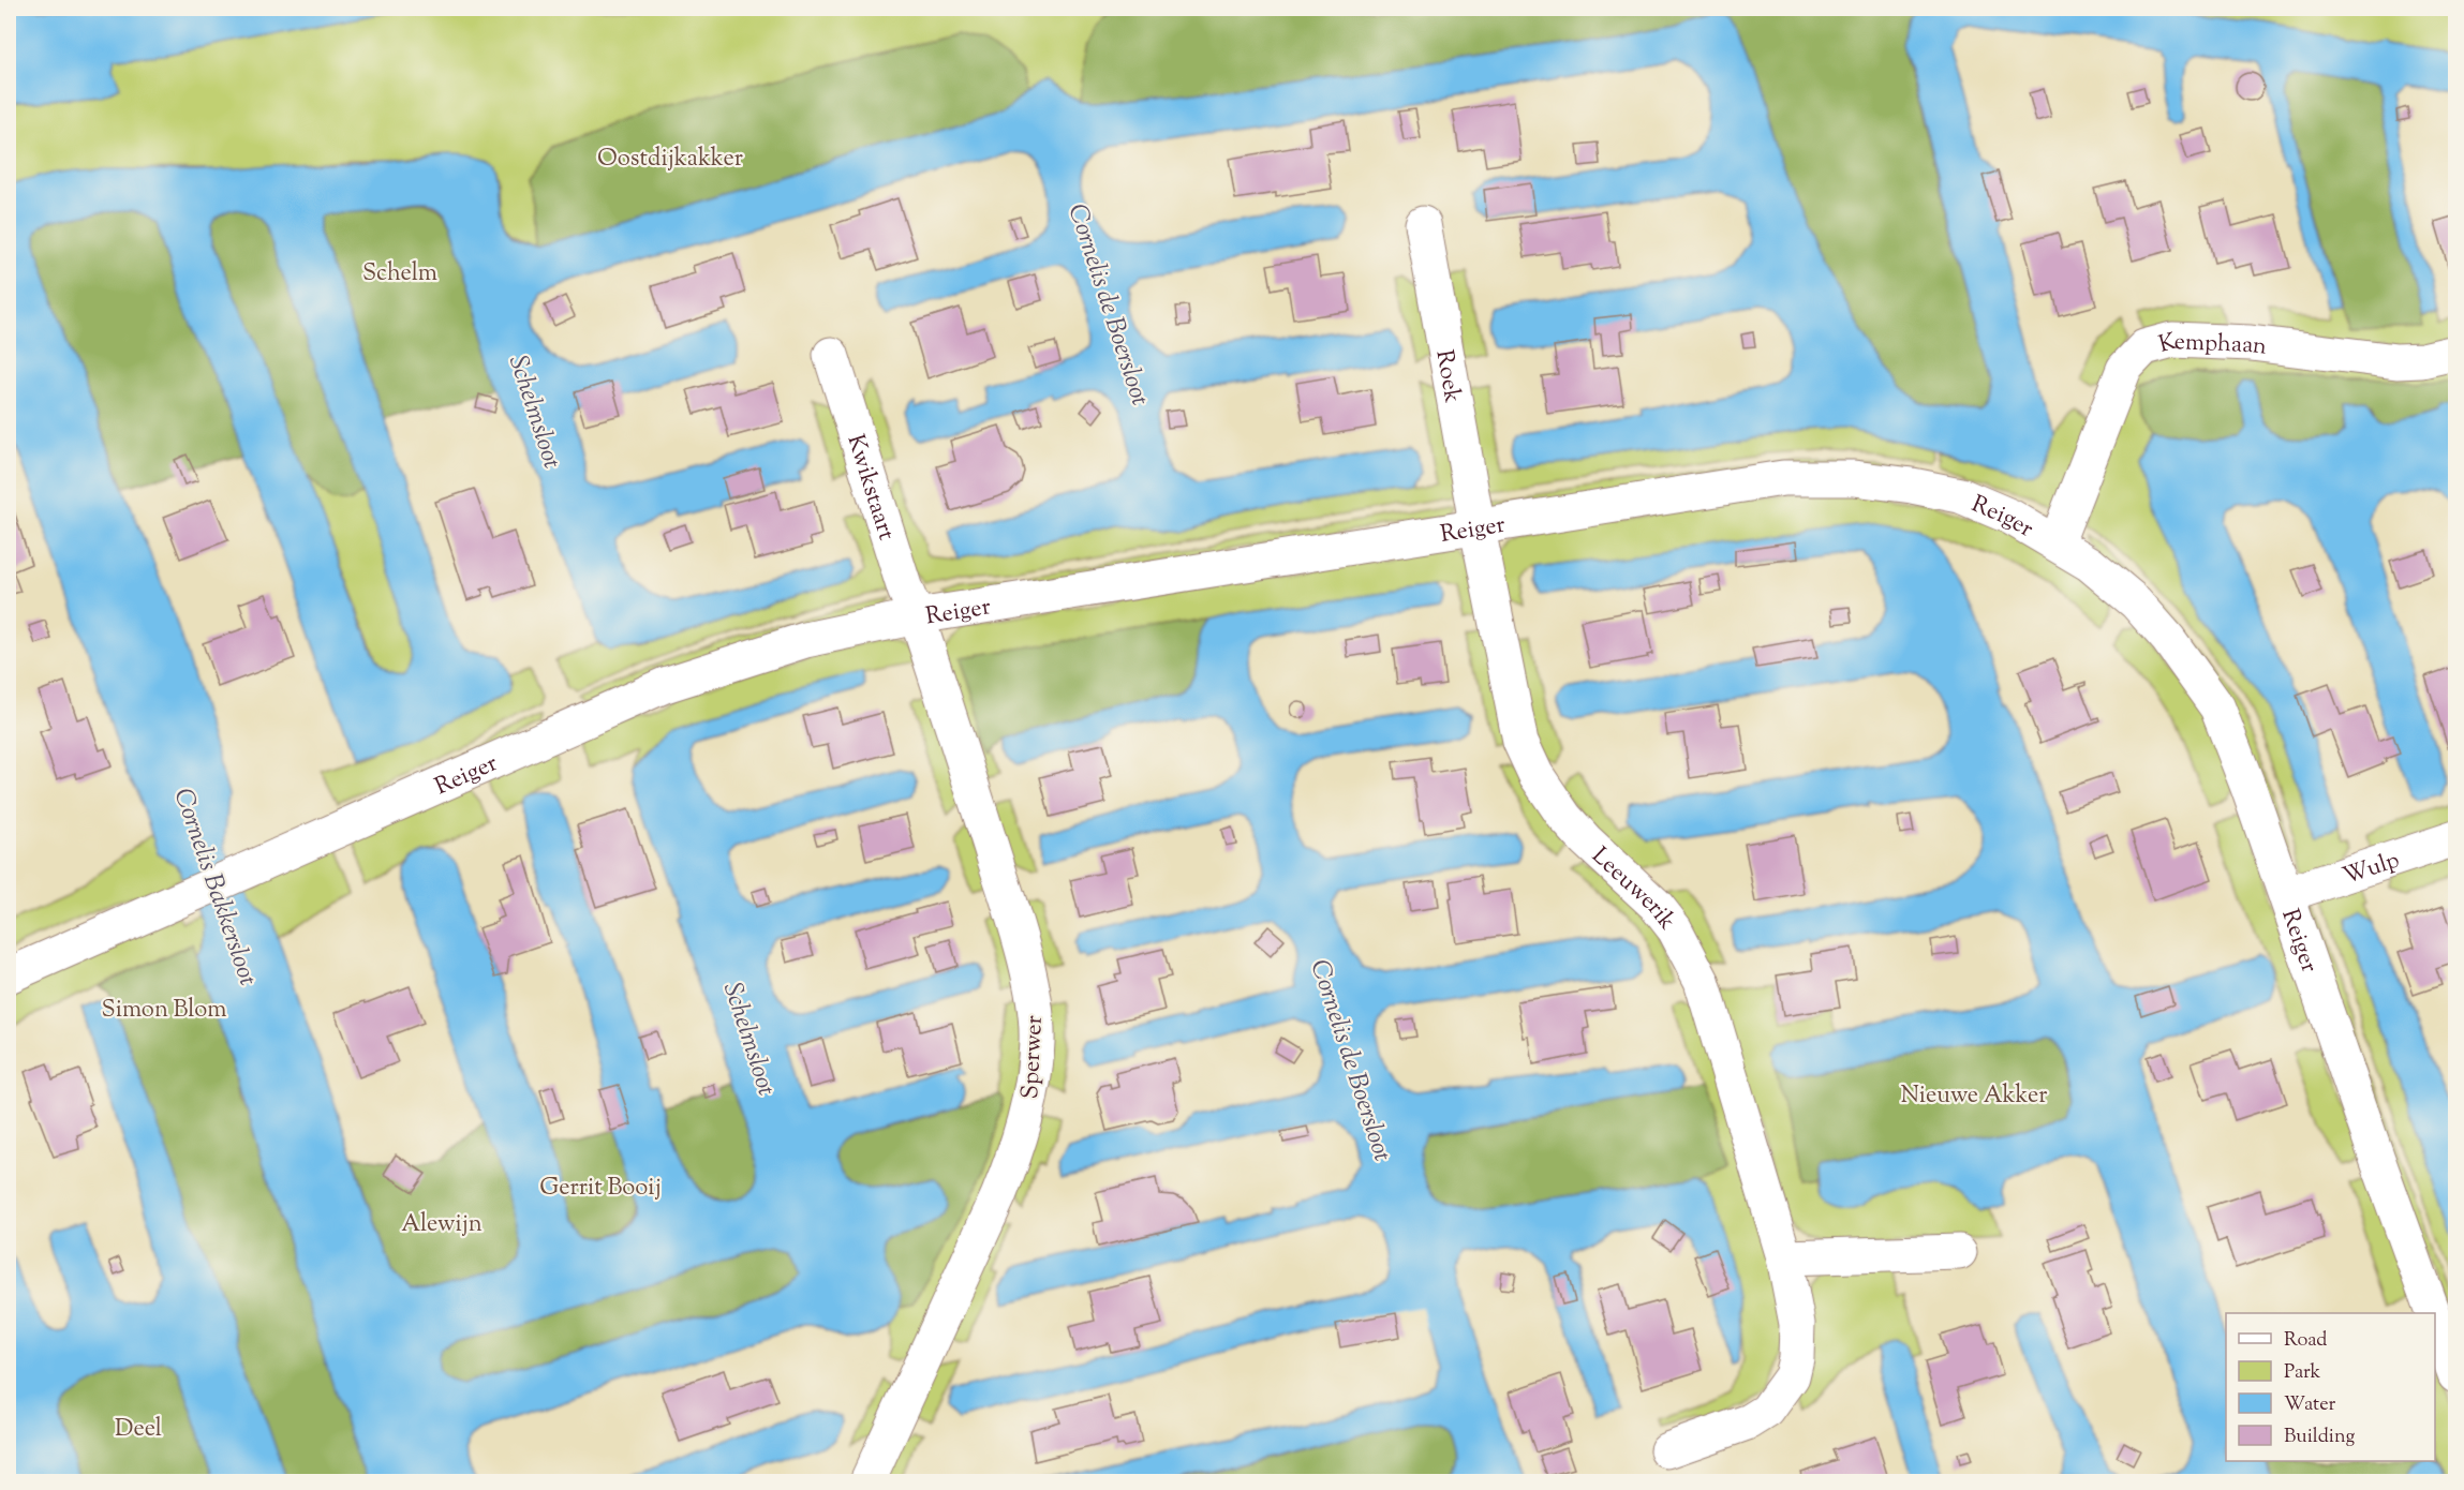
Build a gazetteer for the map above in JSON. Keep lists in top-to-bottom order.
{
  "streets": {
    "street": [
      "Kemphaan",
      "Roek",
      "Kwikstaart",
      "Reiger",
      "Wulp",
      "Leeuwerik",
      "Sperwer"
    ]
  },
  "crossings": [
    ["Kemphaan", "Reiger"],
    ["Roek", "Reiger"],
    ["Roek", "Leeuwerik"],
    ["Kwikstaart", "Reiger"],
    ["Kwikstaart", "Sperwer"],
    ["Reiger", "Wulp"],
    ["Reiger", "Leeuwerik"],
    ["Reiger", "Sperwer"]
  ],
  "water": ["Cornelis de Boersloot", "Schelmsloot", "Cornelis Bakkersloot"],
  "parks": [
    "Oostdijkakker",
    "Schelm",
    "Simon Blom",
    "Nieuwe Akker",
    "Gerrit Booij",
    "Alewijn",
    "Deel"
  ],
  "legend": [
    "Road",
    "Park",
    "Water",
    "Building"
  ]
}
